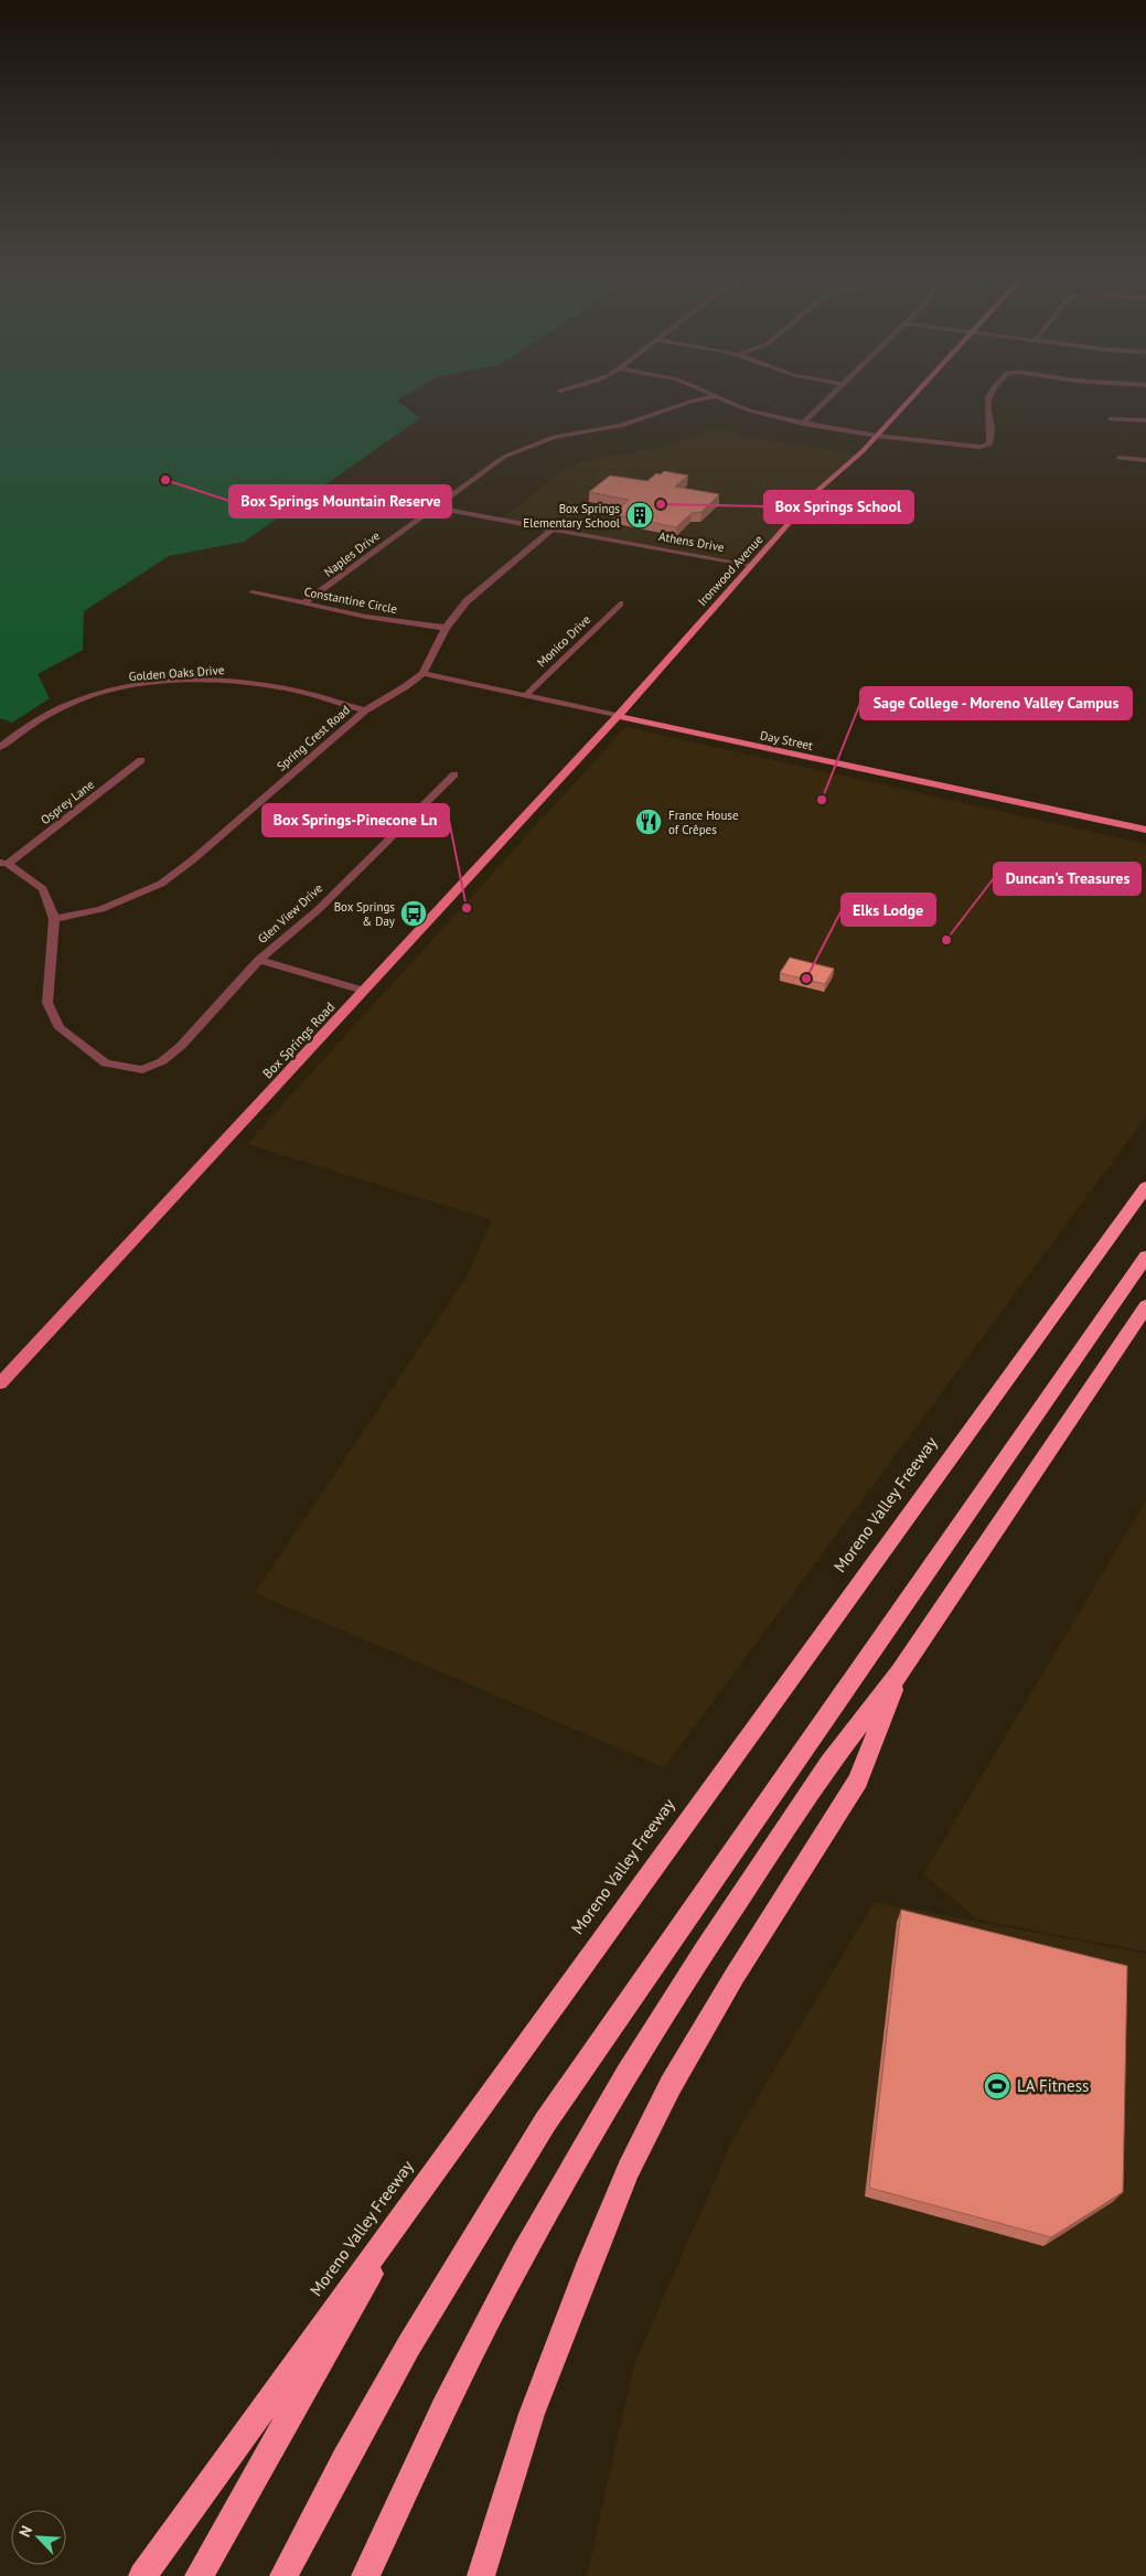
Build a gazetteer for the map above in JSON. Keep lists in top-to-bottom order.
{
  "streets": {
    "highway": ["Moreno Valley Freeway"],
    "main road": ["Ironwood Avenue", "Day Street", "Box Springs Road"],
    "street": [
      "Athens Drive",
      "Naples Drive",
      "Constantine Circle",
      "Monico Drive",
      "Golden Oaks Drive",
      "Spring Crest Road",
      "Osprey Lane",
      "Glen View Drive"
    ]
  },
  "crossings": [
    ["Athens Drive", "Naples Drive"],
    ["Athens Drive", "Ironwood Avenue"],
    ["Athens Drive", "Spring Crest Road"],
    ["Naples Drive", "Constantine Circle"],
    ["Ironwood Avenue", "Day Street"],
    ["Ironwood Avenue", "Box Springs Road"],
    ["Constantine Circle", "Spring Crest Road"],
    ["Monico Drive", "Day Street"],
    ["Golden Oaks Drive", "Spring Crest Road"],
    ["Spring Crest Road", "Day Street"],
    ["Spring Crest Road", "Glen View Drive"],
    ["Day Street", "Box Springs Road"]
  ],
  "places": {
    "other": [
      "Box Springs Mountain Reserve",
      "Box Springs School",
      "Sage College - Moreno Valley Campus",
      "Box Springs-Pinecone Ln",
      "Duncan’s Treasures",
      "Elks Lodge"
    ],
    "building": ["Box Springs Elementary School"],
    "restaurant": ["France House of Crêpes"],
    "bus stop": ["Box Springs & Day"],
    "sports": ["LA Fitness"]
  },
  "north": "top left"
}
